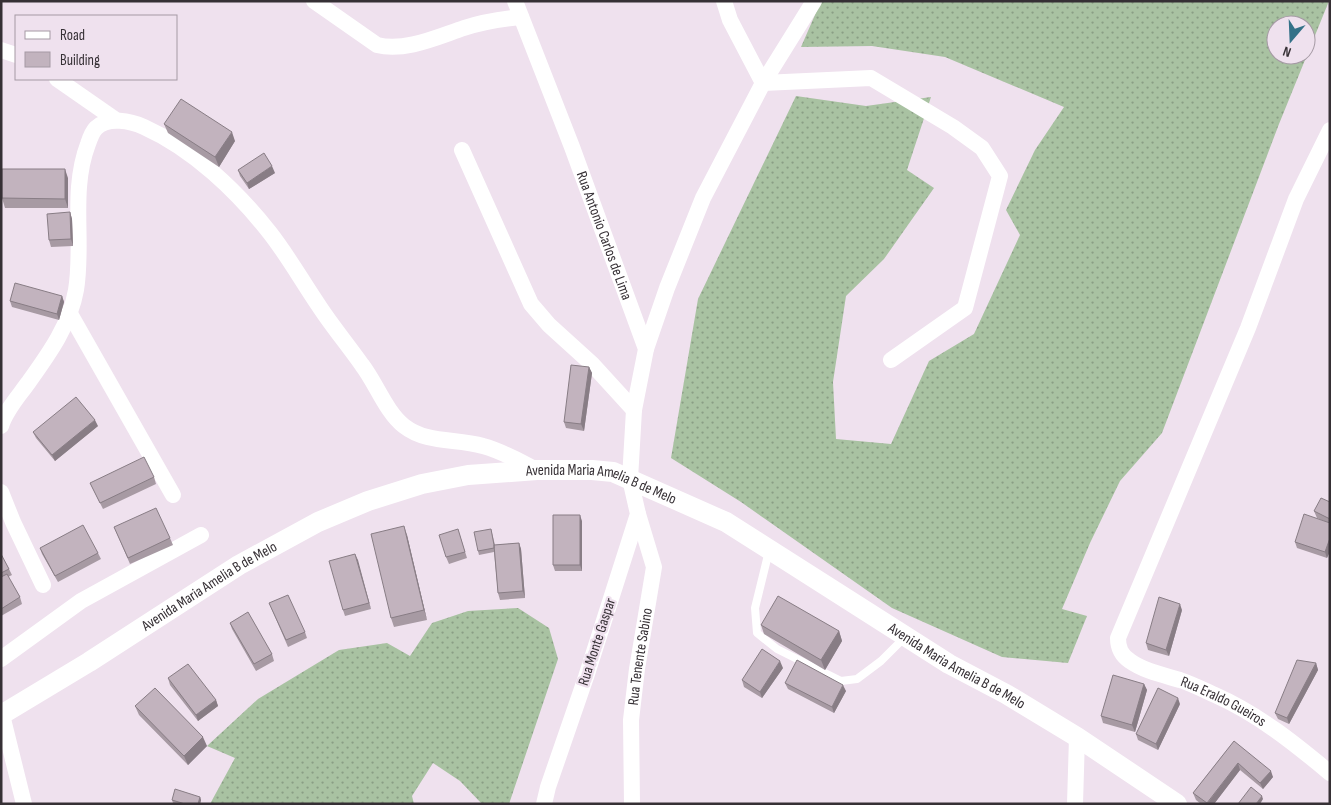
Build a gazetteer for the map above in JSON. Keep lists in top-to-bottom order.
{
  "streets": {
    "street": [
      "Rua Antonio Carlos de Lima",
      "Avenida Maria Amelia B de Melo",
      "Rua Monte Gaspar",
      "Rua Tenente Sabino",
      "Rua Eraldo Gueiros"
    ]
  },
  "crossings": [
    ["Rua Monte Gaspar", "Rua Tenente Sabino"]
  ],
  "legend": ["Road", "Building"],
  "north": "bottom"
}
